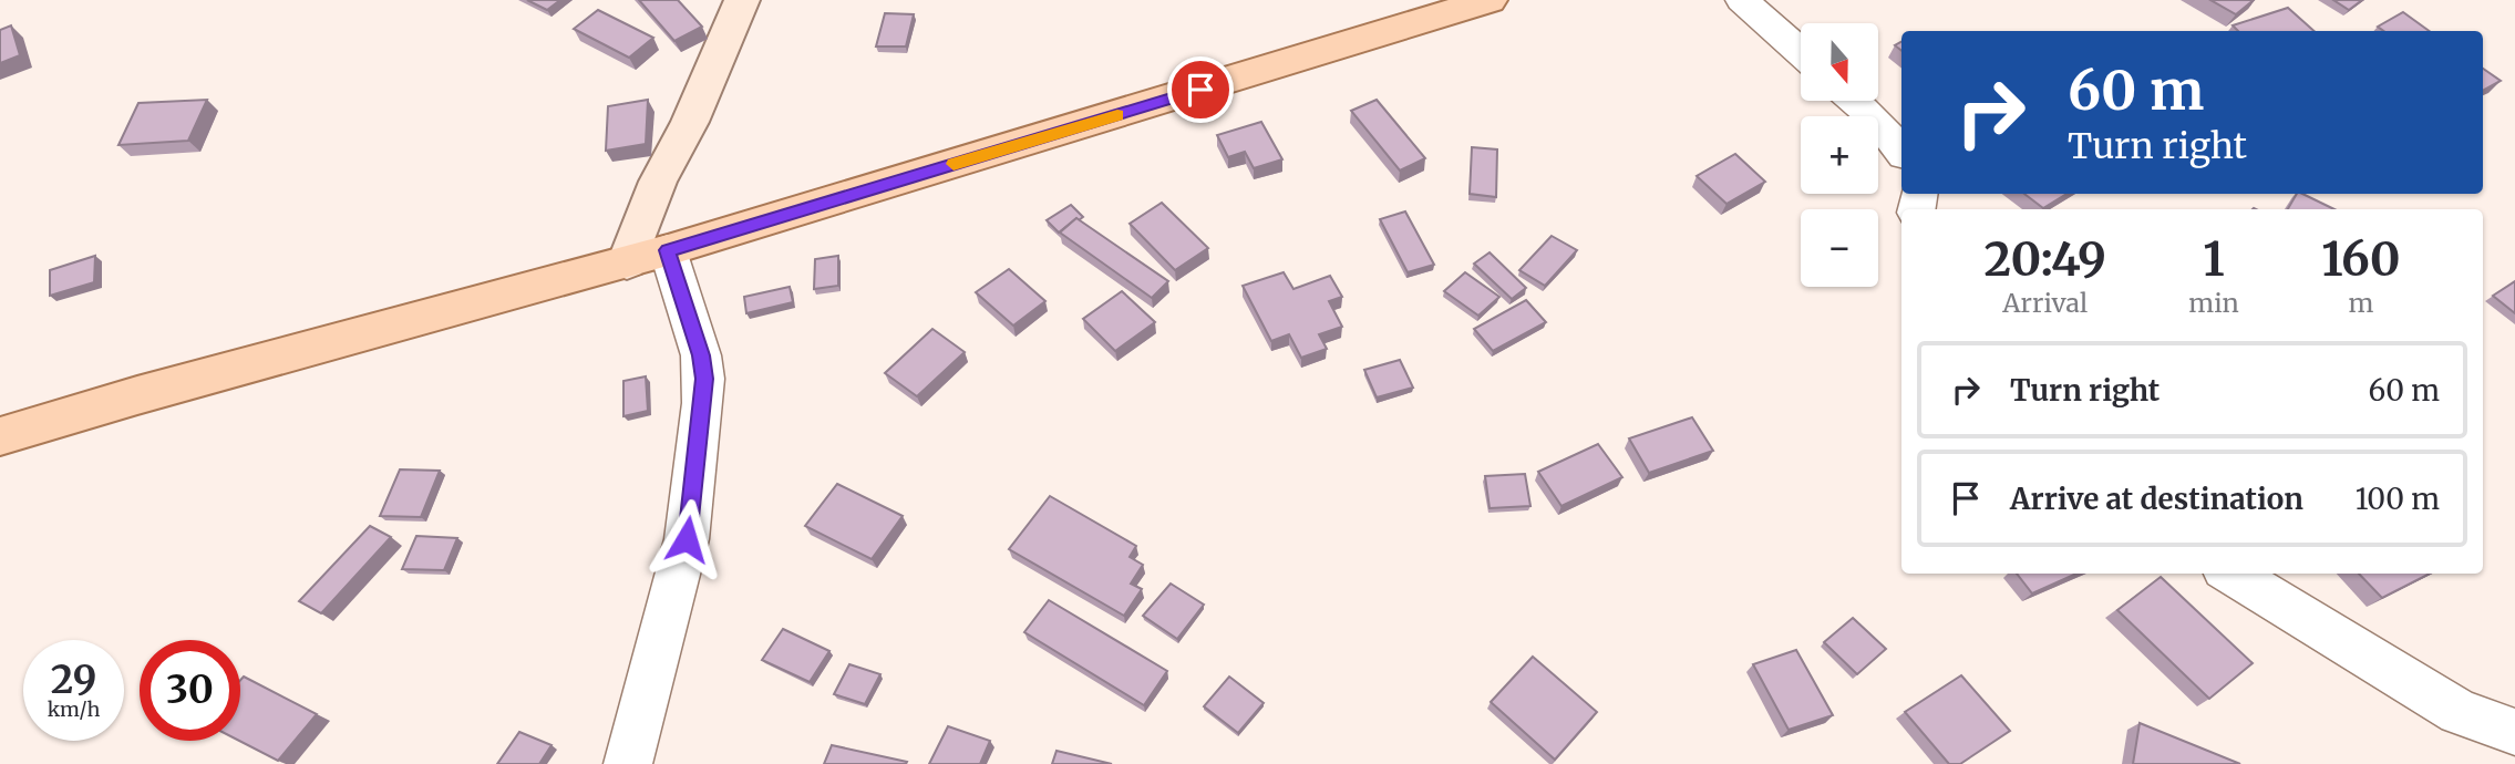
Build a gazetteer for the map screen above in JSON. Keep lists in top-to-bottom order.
{
  "north": "bottom",
  "page": {
    "map_buttons": ["+", "−"],
    "turn": ["60 m", "Turn right"],
    "eta": [
      "20:49",
      "Arrival",
      "1",
      "min",
      "160",
      "m"
    ],
    "list": [
      {
        "name": "Turn right",
        "value": "60 m"
      },
      {
        "name": "Arrive at destination",
        "value": "100 m"
      }
    ],
    "speed": "29 km/h",
    "limit": "30"
  }
}
